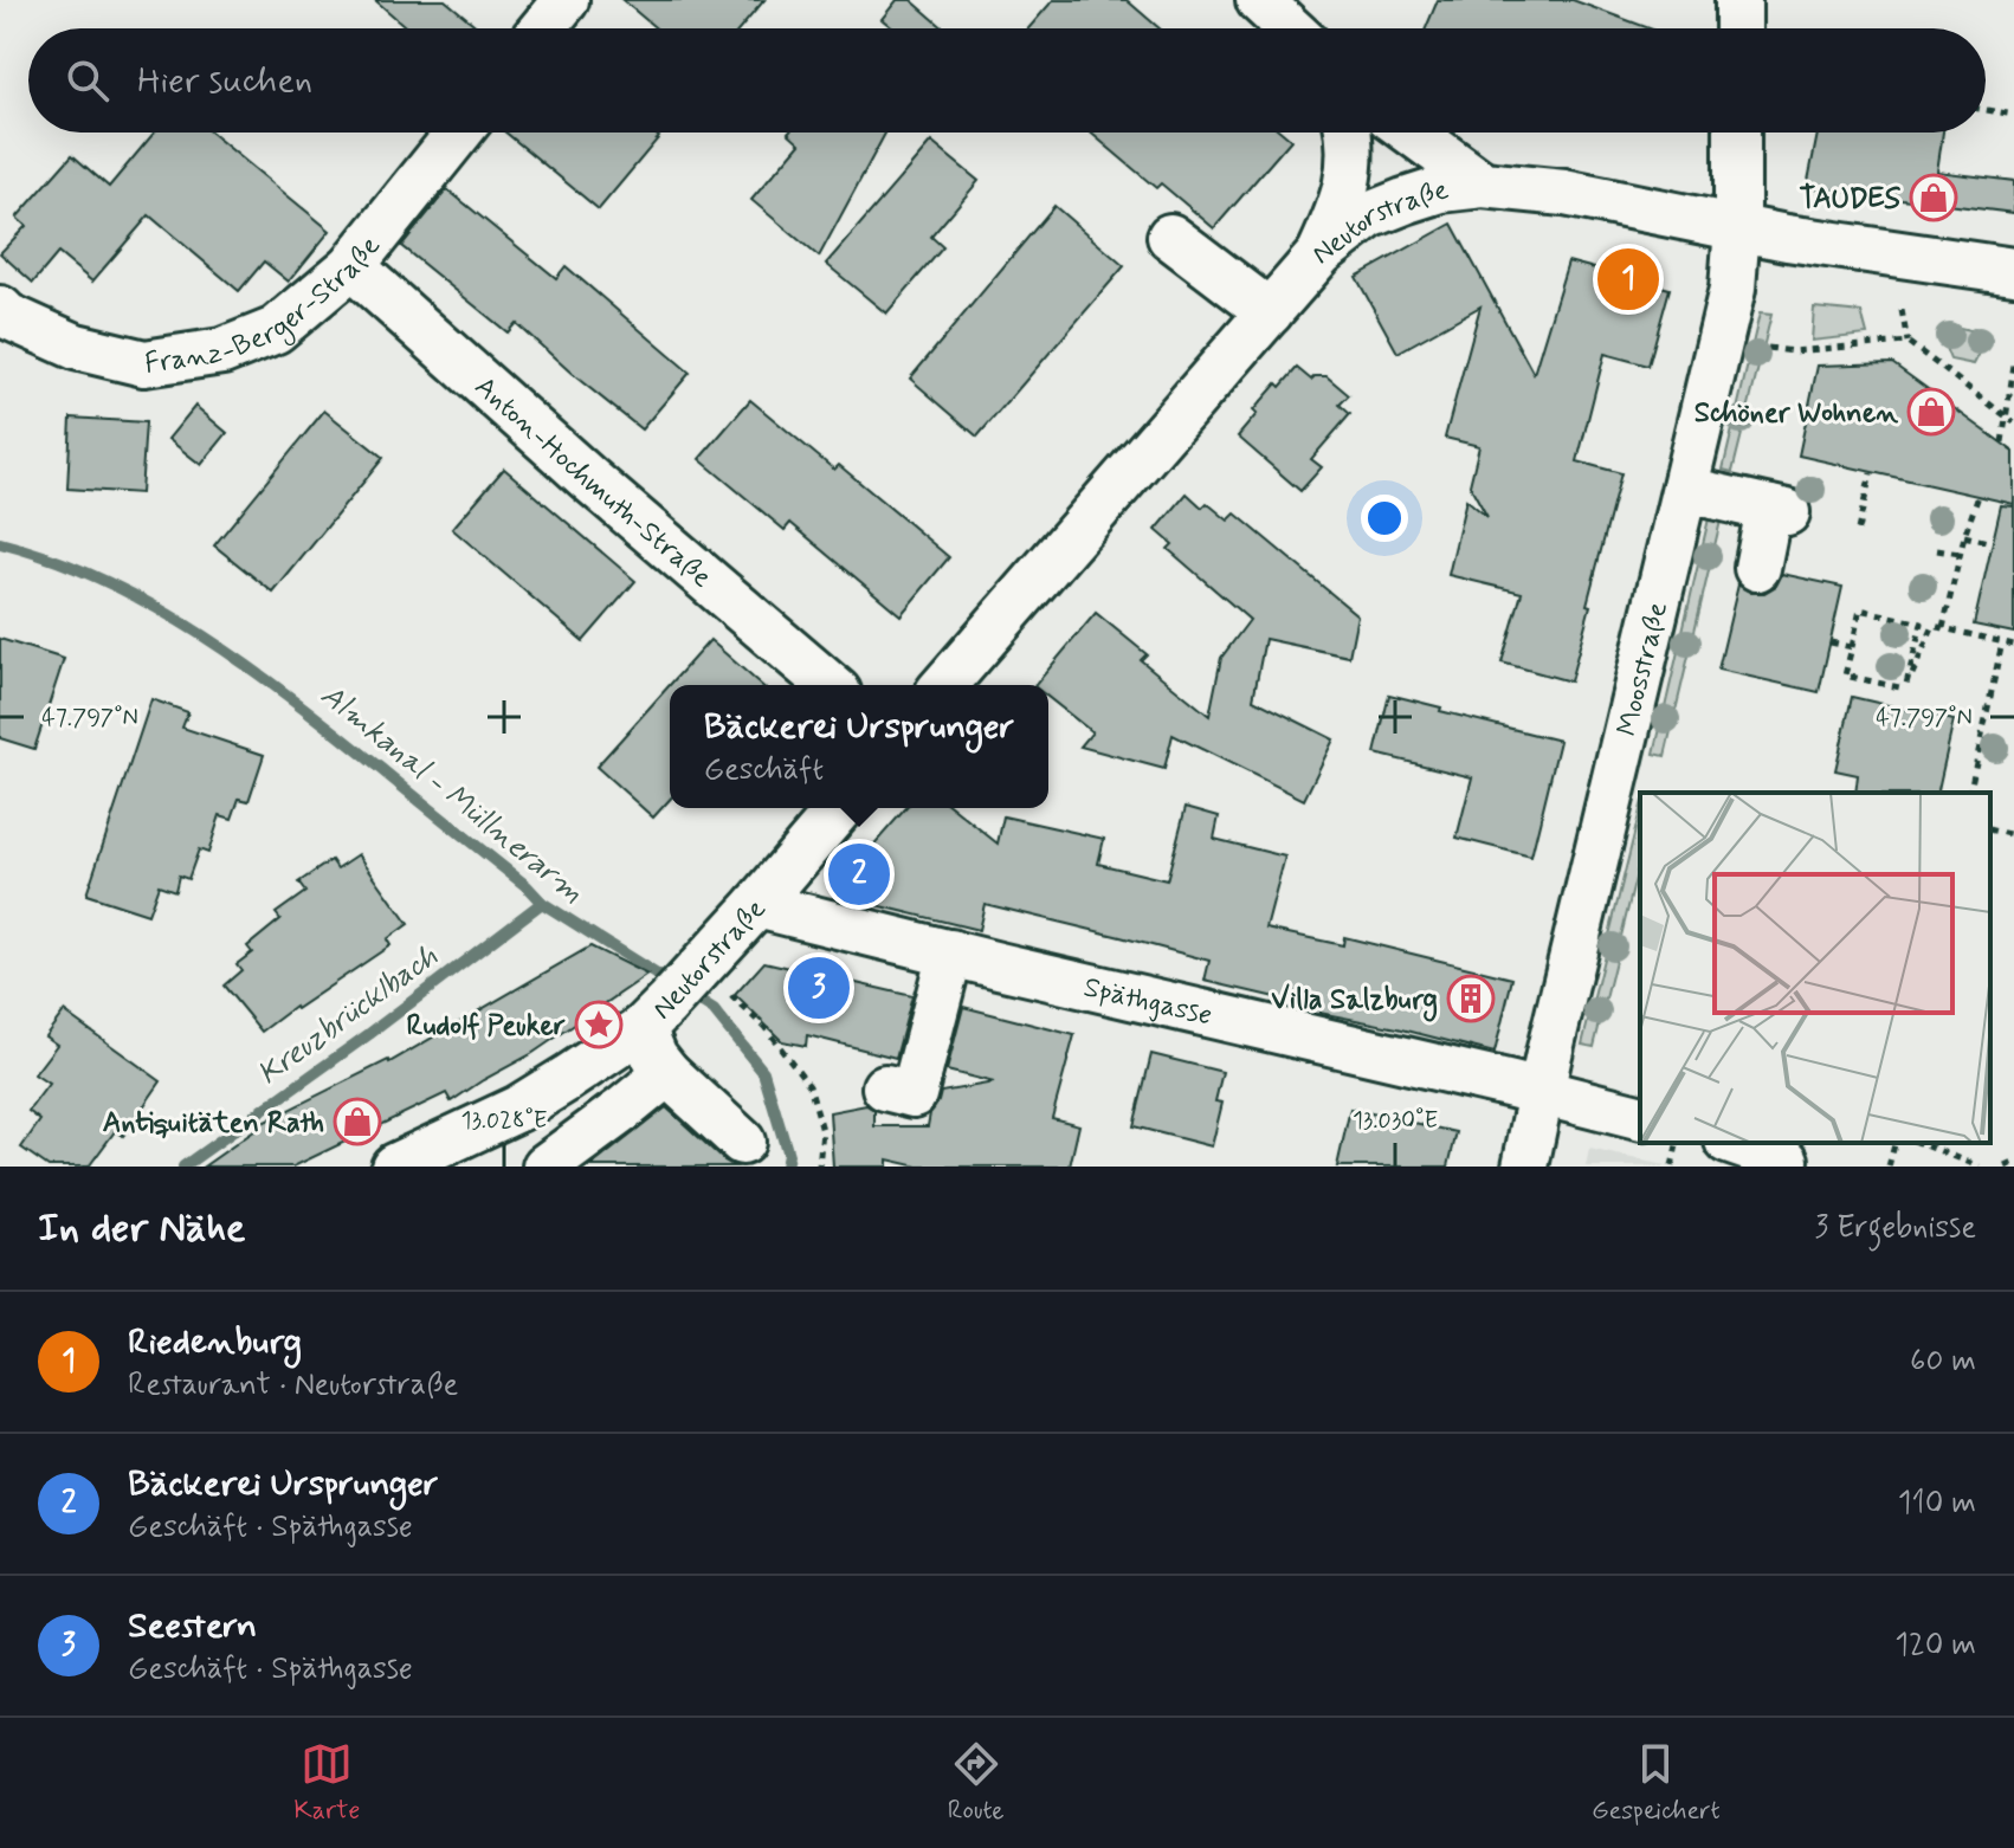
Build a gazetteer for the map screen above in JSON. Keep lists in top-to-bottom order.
{
  "streets": {
    "street": [
      "Neutorstraße",
      "Franz-Berger-Straße",
      "Anton-Hochmuth-Straße",
      "Moosstraße",
      "Späthgasse"
    ]
  },
  "crossings": [
    ["Neutorstraße", "Moosstraße"],
    ["Neutorstraße", "Späthgasse"],
    ["Franz-Berger-Straße", "Anton-Hochmuth-Straße"],
    ["Moosstraße", "Späthgasse"]
  ],
  "water": ["Almkanal - Müllnerarm", "Kreuzbrücklbach"],
  "places": {
    "shop": ["TAUDES", "Schöner Wohnen", "Antiquitäten Rath"],
    "building": ["Villa Salzburg"],
    "place": ["Rudolf Peuker"]
  },
  "page": {
    "search": "Hier suchen",
    "pins": ["1", "2", "3"],
    "popup": ["Bäckerei Ursprunger", "Geschäft"],
    "heading": ["In der Nähe", "3 Ergebnisse"],
    "list": [
      {
        "mark": "1",
        "name": "Riedenburg",
        "note": "Restaurant · Neutorstraße",
        "value": "60 m"
      },
      {
        "mark": "2",
        "name": "Bäckerei Ursprunger",
        "note": "Geschäft · Späthgasse",
        "value": "110 m"
      },
      {
        "mark": "3",
        "name": "Seestern",
        "note": "Geschäft · Späthgasse",
        "value": "120 m"
      }
    ],
    "nav": ["Karte", "Route", "Gespeichert"]
  },
  "coordinates": ["47.797°N", "13.028°E", "13.030°E"]
}
